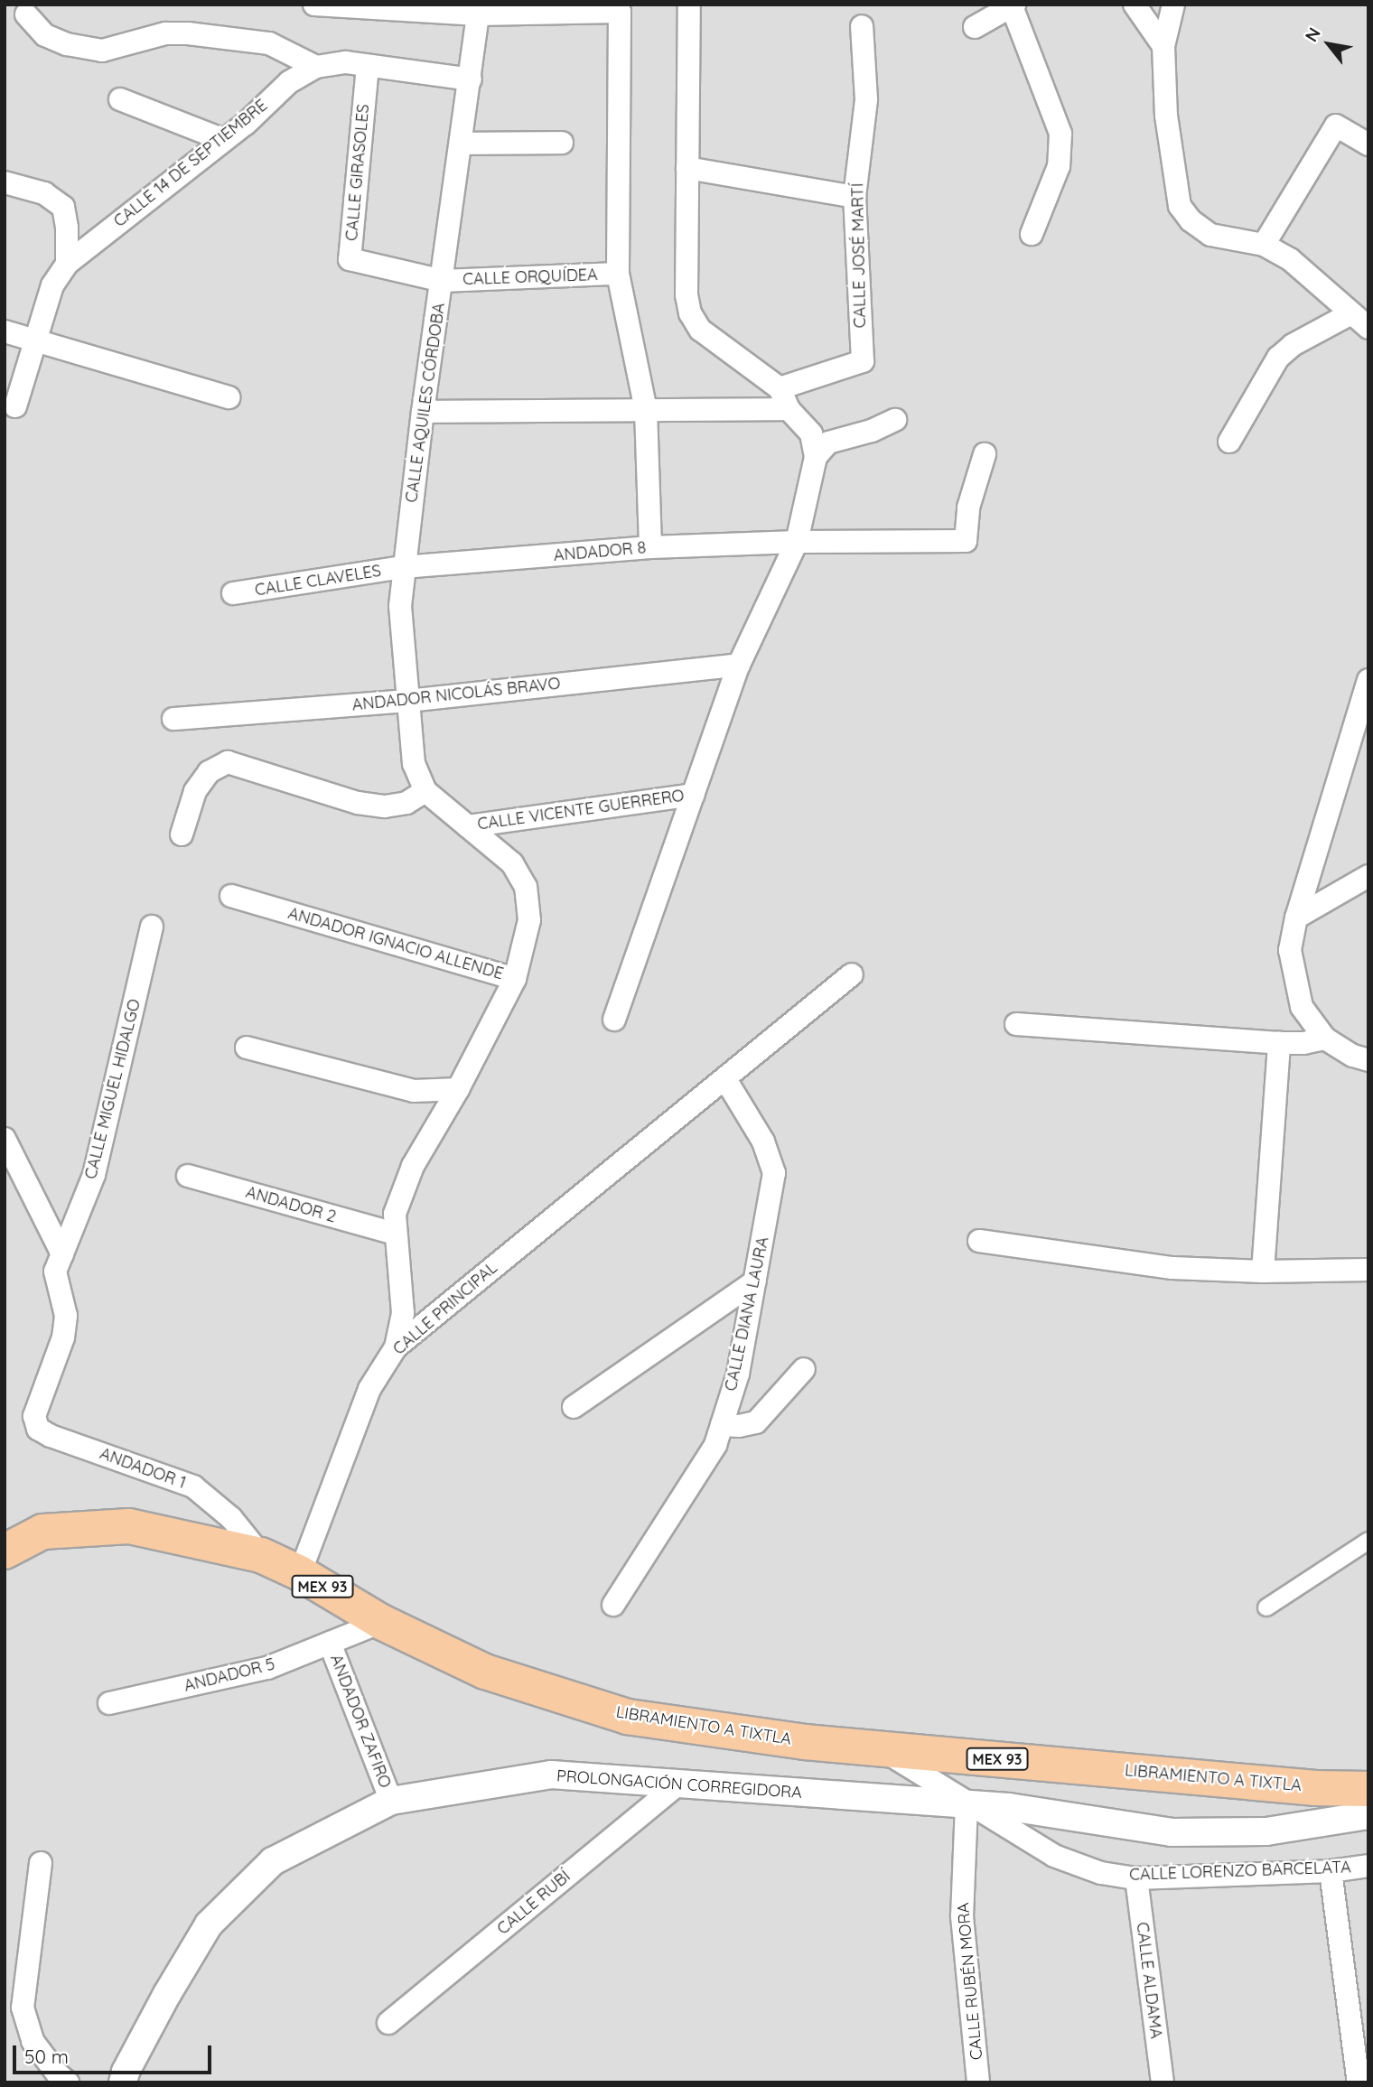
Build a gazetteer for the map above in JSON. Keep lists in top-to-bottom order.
{
  "streets": {
    "main road": ["MEX 93", "LIBRAMIENTO A TIXTLA"],
    "street": [
      "CALLE 14 DE SEPTIEMBRE",
      "CALLE GIRASOLES",
      "CALLE JOSÉ MARTÍ",
      "CALLE ORQUÍDEA",
      "CALLE AQUILES CÓRDOBA",
      "ANDADOR 8",
      "CALLE CLAVELES",
      "ANDADOR NICOLÁS BRAVO",
      "CALLE VICENTE GUERRERO",
      "ANDADOR IGNACIO ALLENDE",
      "CALLE MIGUEL HIDALGO",
      "ANDADOR 2",
      "CALLE PRINCIPAL",
      "CALLE DIANA LAURA",
      "ANDADOR 1",
      "ANDADOR 5",
      "ANDADOR ZAFIRO",
      "PROLONGACIÓN CORREGIDORA",
      "CALLE LORENZO BARCELATA",
      "CALLE RUBÍ",
      "CALLE ALDAMA",
      "CALLE RUBÉN MORA"
    ]
  },
  "crossings": [
    ["CALLE GIRASOLES", "CALLE ORQUÍDEA"],
    ["CALLE GIRASOLES", "CALLE AQUILES CÓRDOBA"],
    ["CALLE ORQUÍDEA", "CALLE AQUILES CÓRDOBA"],
    ["CALLE AQUILES CÓRDOBA", "ANDADOR 8"],
    ["CALLE AQUILES CÓRDOBA", "CALLE CLAVELES"],
    ["CALLE AQUILES CÓRDOBA", "ANDADOR NICOLÁS BRAVO"],
    ["ANDADOR 8", "CALLE CLAVELES"],
    ["CALLE MIGUEL HIDALGO", "ANDADOR 1"],
    ["CALLE PRINCIPAL", "CALLE DIANA LAURA"],
    ["CALLE PRINCIPAL", "LIBRAMIENTO A TIXTLA"],
    ["ANDADOR 1", "LIBRAMIENTO A TIXTLA"],
    ["ANDADOR 5", "ANDADOR ZAFIRO"],
    ["ANDADOR 5", "LIBRAMIENTO A TIXTLA"],
    ["ANDADOR ZAFIRO", "PROLONGACIÓN CORREGIDORA"],
    ["LIBRAMIENTO A TIXTLA", "CALLE LORENZO BARCELATA"],
    ["PROLONGACIÓN CORREGIDORA", "CALLE LORENZO BARCELATA"],
    ["PROLONGACIÓN CORREGIDORA", "CALLE RUBÍ"],
    ["PROLONGACIÓN CORREGIDORA", "CALLE RUBÉN MORA"],
    ["CALLE LORENZO BARCELATA", "CALLE ALDAMA"],
    ["CALLE LORENZO BARCELATA", "CALLE RUBÉN MORA"]
  ],
  "scale_bar": "50 m",
  "north": "top left"
}
